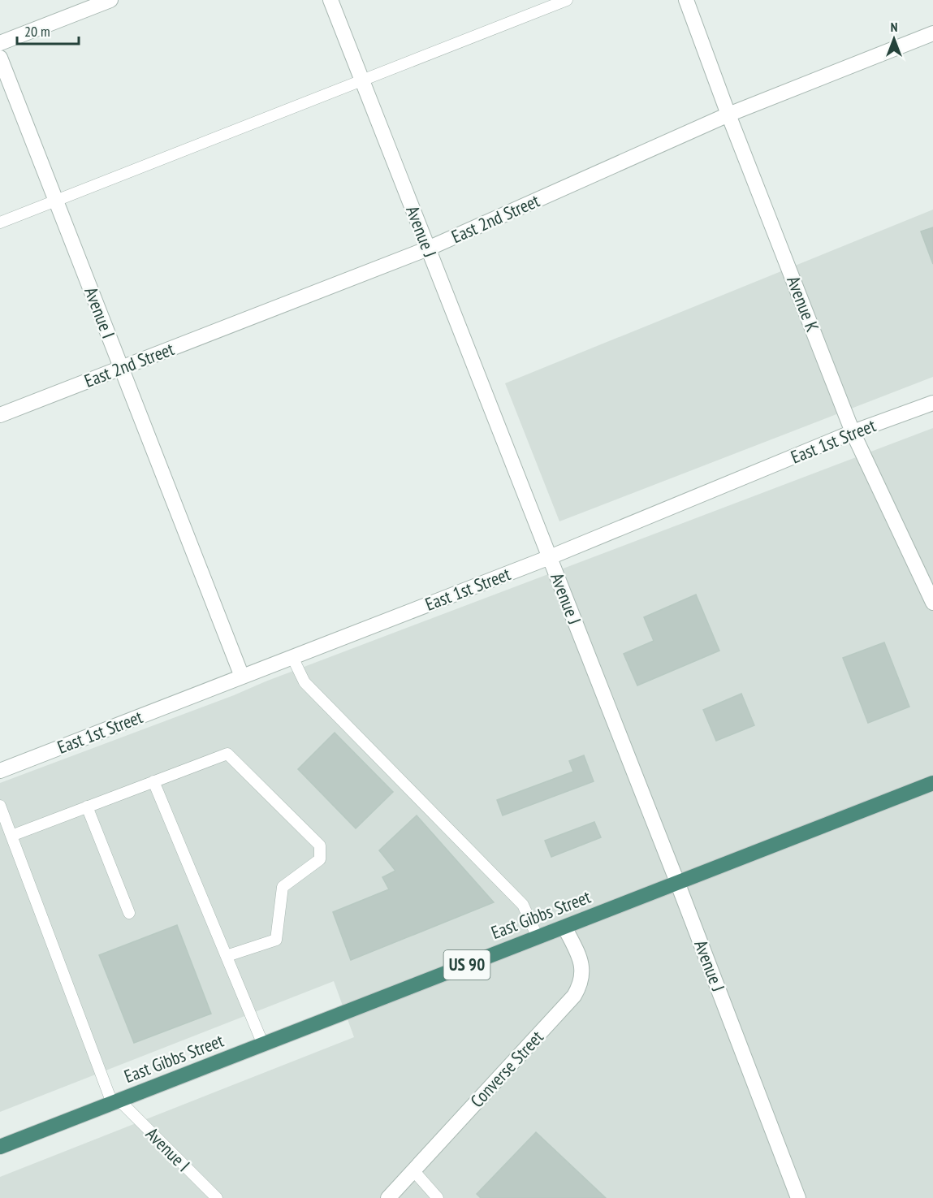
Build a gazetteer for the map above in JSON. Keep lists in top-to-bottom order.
{
  "streets": {
    "highway": ["East Gibbs Street", "US 90"],
    "street": [
      "East 2nd Street",
      "Avenue J",
      "Avenue K",
      "Avenue I",
      "East 1st Street",
      "Converse Street"
    ]
  },
  "crossings": [
    ["East 2nd Street", "Avenue J"],
    ["East 2nd Street", "Avenue K"],
    ["East 2nd Street", "Avenue I"],
    ["Avenue J", "East 1st Street"],
    ["Avenue J", "East Gibbs Street"],
    ["Avenue K", "East 1st Street"],
    ["Avenue I", "East 1st Street"],
    ["Avenue I", "East Gibbs Street"],
    ["East Gibbs Street", "Converse Street"]
  ],
  "scale_bar": "20 m",
  "north": "top"
}
